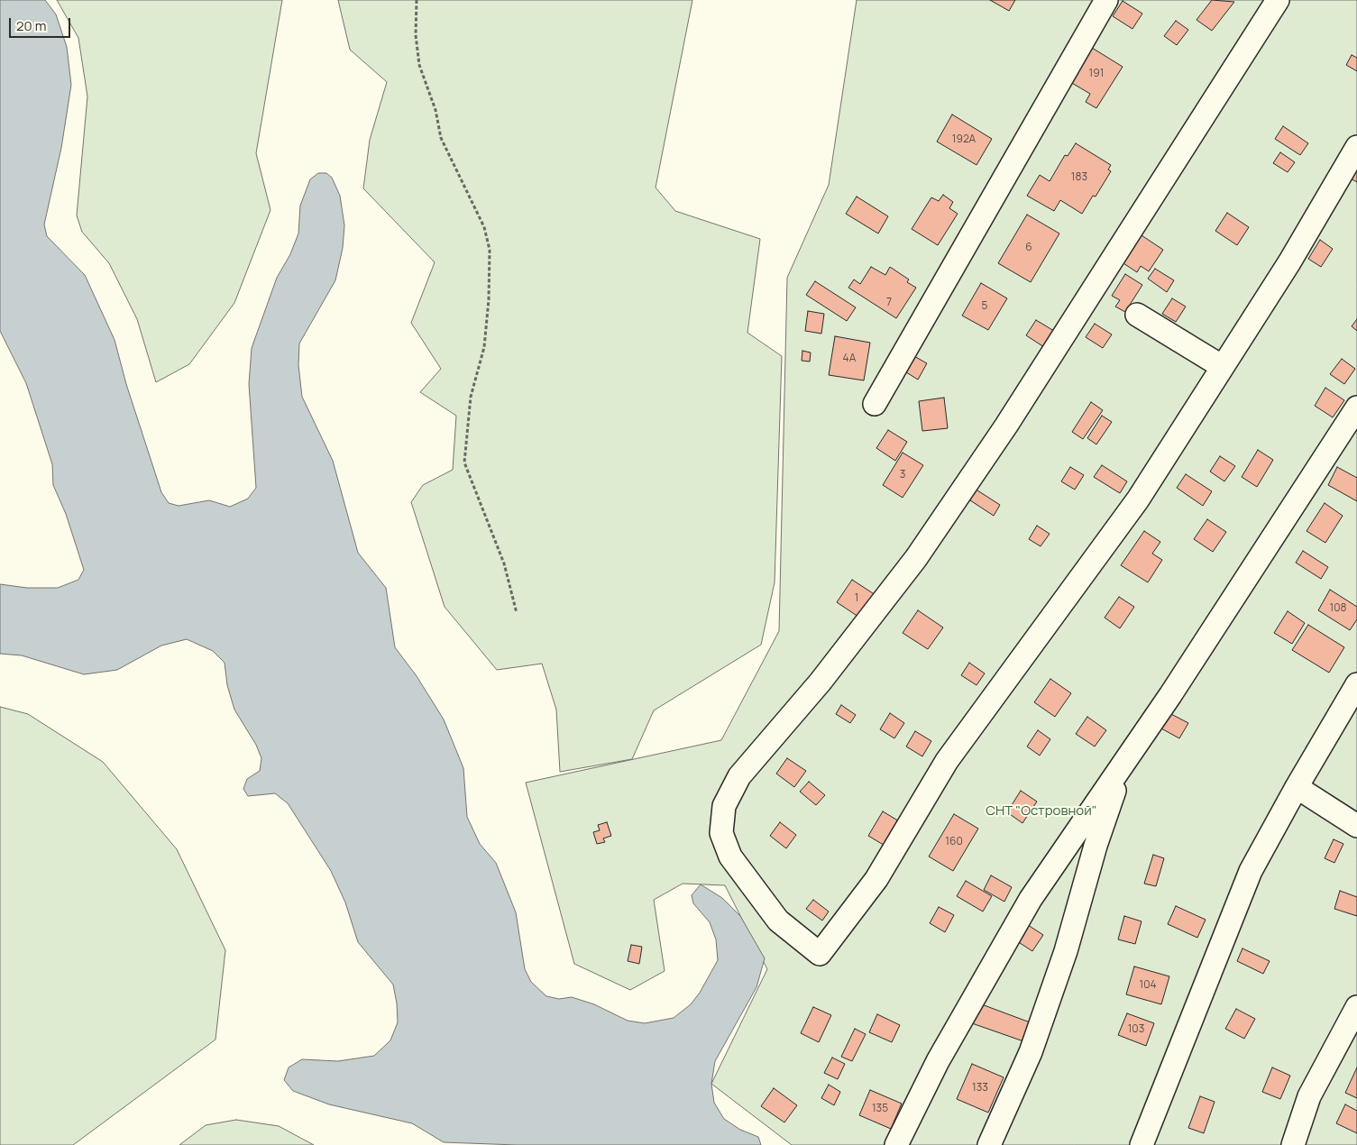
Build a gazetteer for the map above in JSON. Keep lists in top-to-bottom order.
{
  "parks": ["СНТ \"Островной\""],
  "house_numbers": [
    "191",
    "192А",
    "183",
    "6",
    "7",
    "5",
    "4А",
    "3",
    "1",
    "108",
    "160",
    "104",
    "103",
    "133",
    "135"
  ],
  "scale_bar": "20 m"
}
